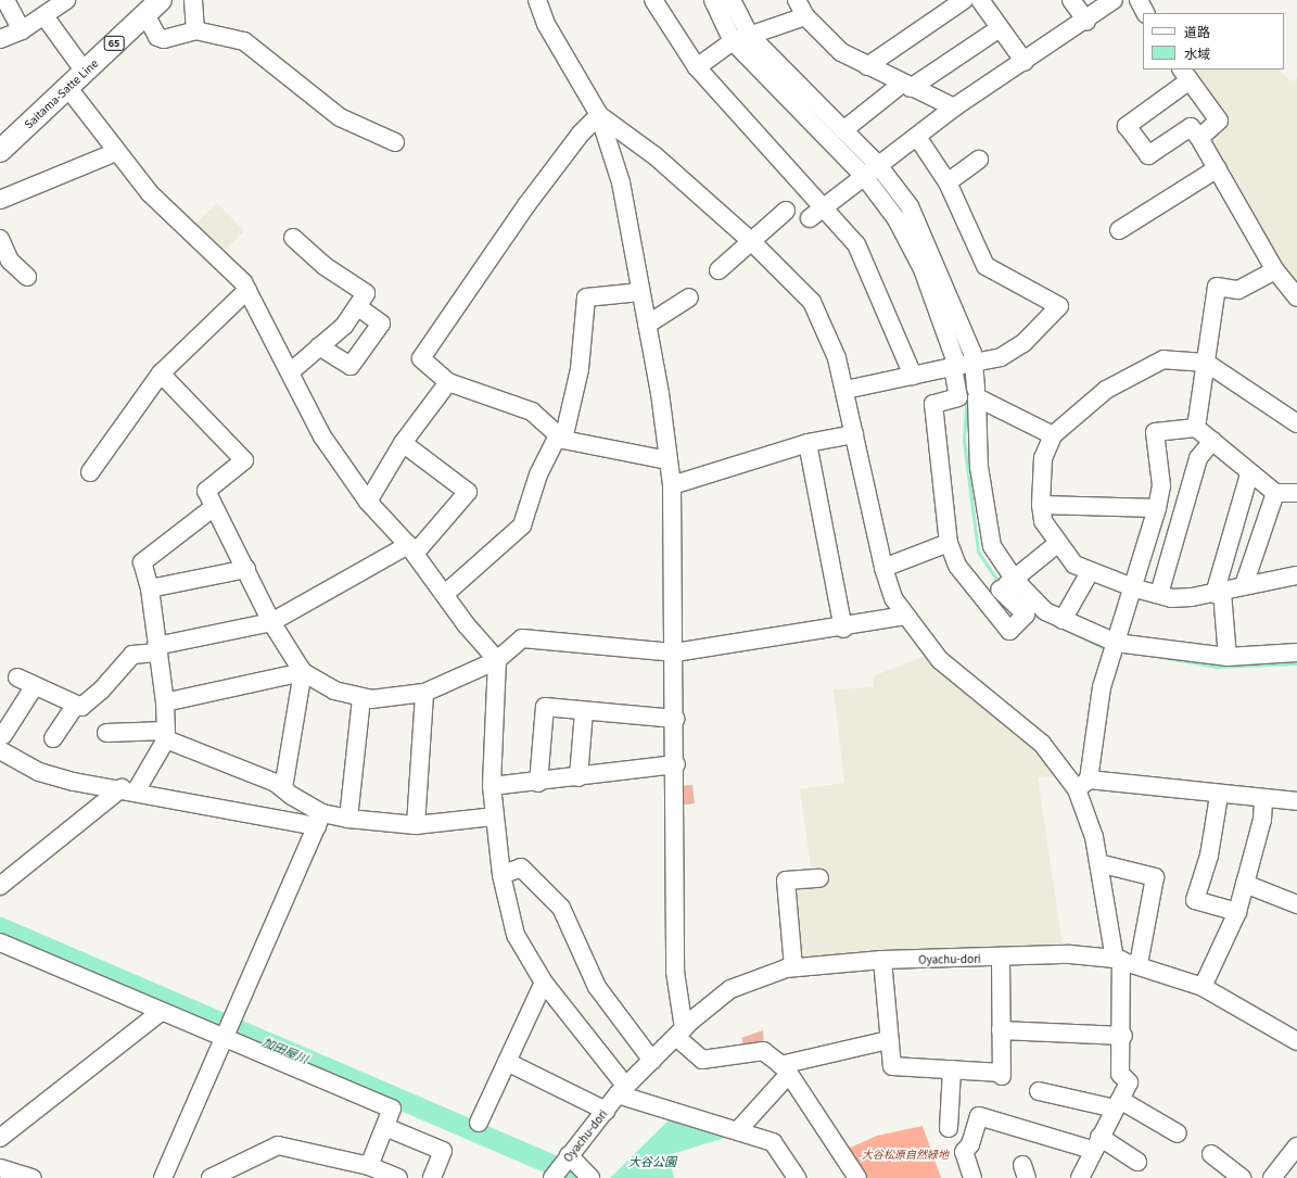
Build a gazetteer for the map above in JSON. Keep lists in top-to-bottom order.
{
  "streets": {
    "main road": ["65", "Saitama-Satte Line"],
    "street": ["Oyachu-dori"]
  },
  "water": ["加田屋川", "大谷公園"],
  "parks": ["大谷松原自然緑地"],
  "legend": ["道路", "水域"]
}
